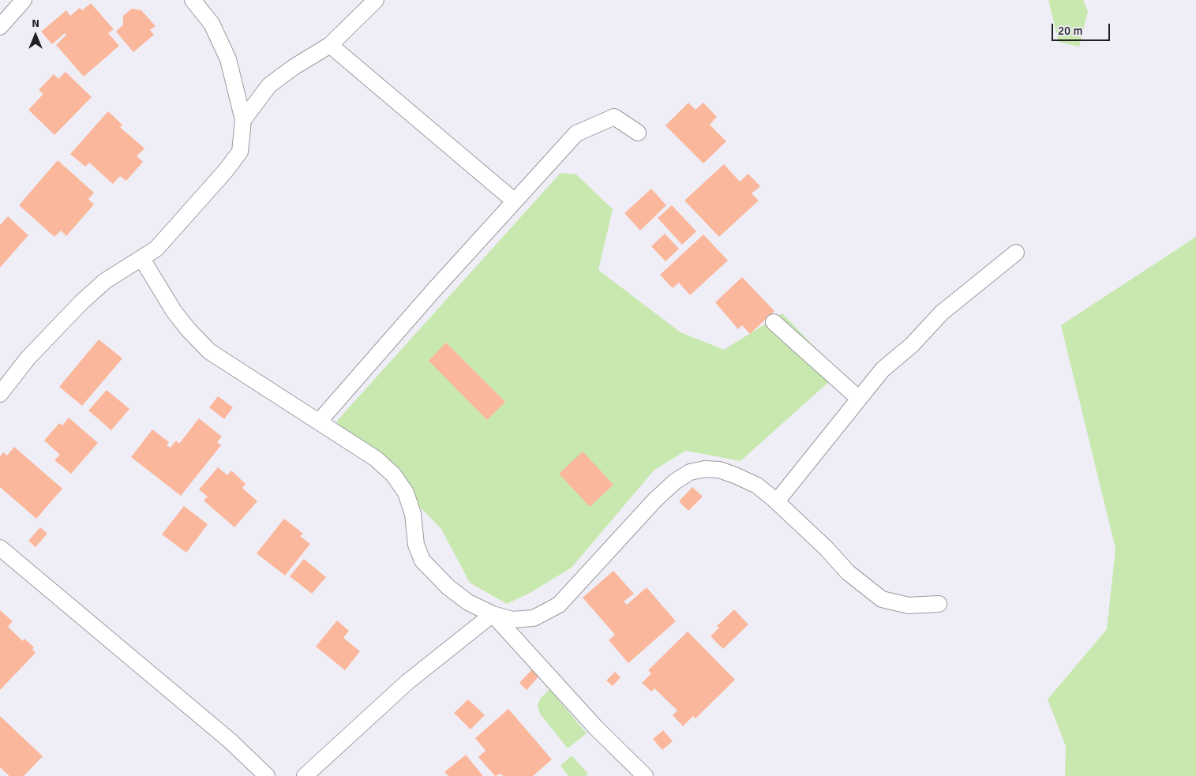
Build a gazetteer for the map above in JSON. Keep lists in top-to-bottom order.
{
  "scale_bar": "20 m",
  "north": "top"
}
